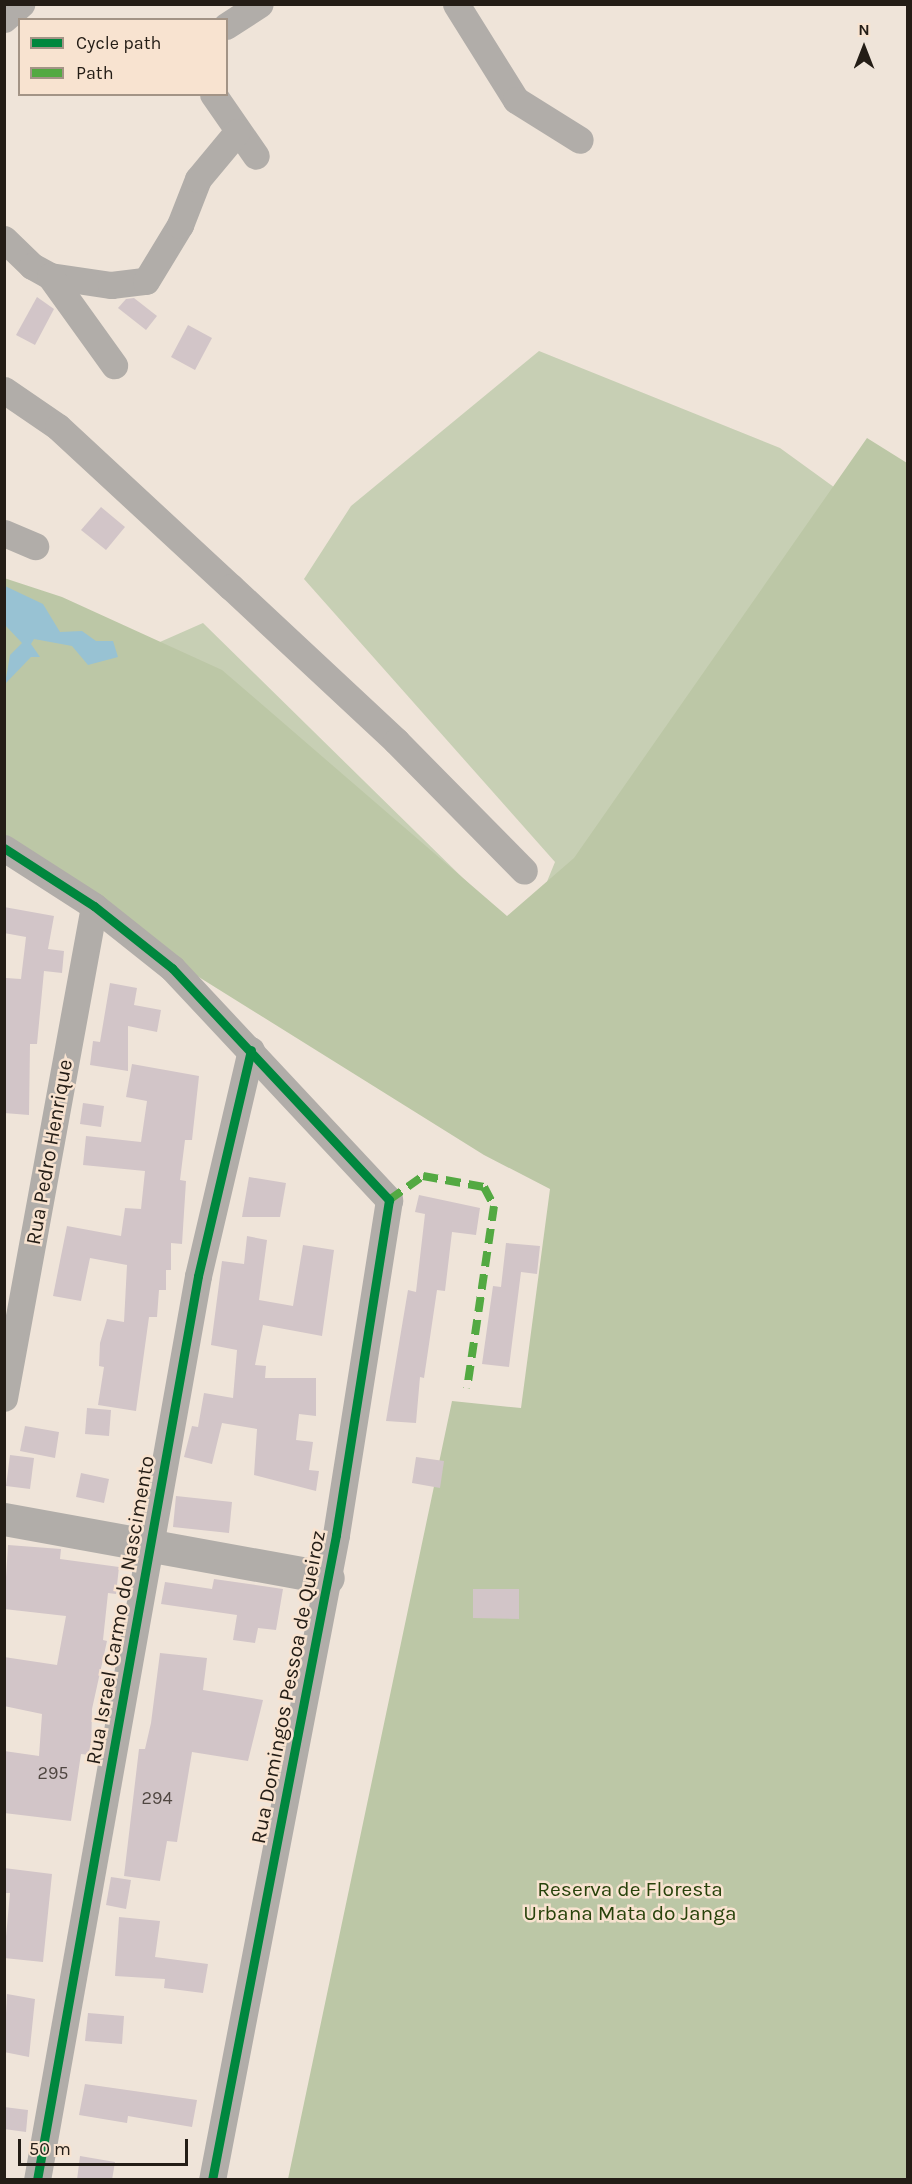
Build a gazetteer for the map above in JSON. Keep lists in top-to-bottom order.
{
  "streets": {
    "street": ["Rua Pedro Henrique", "Rua Israel Carmo do Nascimento", "Rua Domingos Pessoa de Queiroz"]
  },
  "crossings": [
    ["Rua Israel Carmo do Nascimento", "Rua Domingos Pessoa de Queiroz"]
  ],
  "parks": ["Reserva de Floresta Urbana Mata do Janga"],
  "house_numbers": ["295", "294"],
  "legend": ["Cycle path", "Path"],
  "scale_bar": "50 m",
  "north": "top"
}
